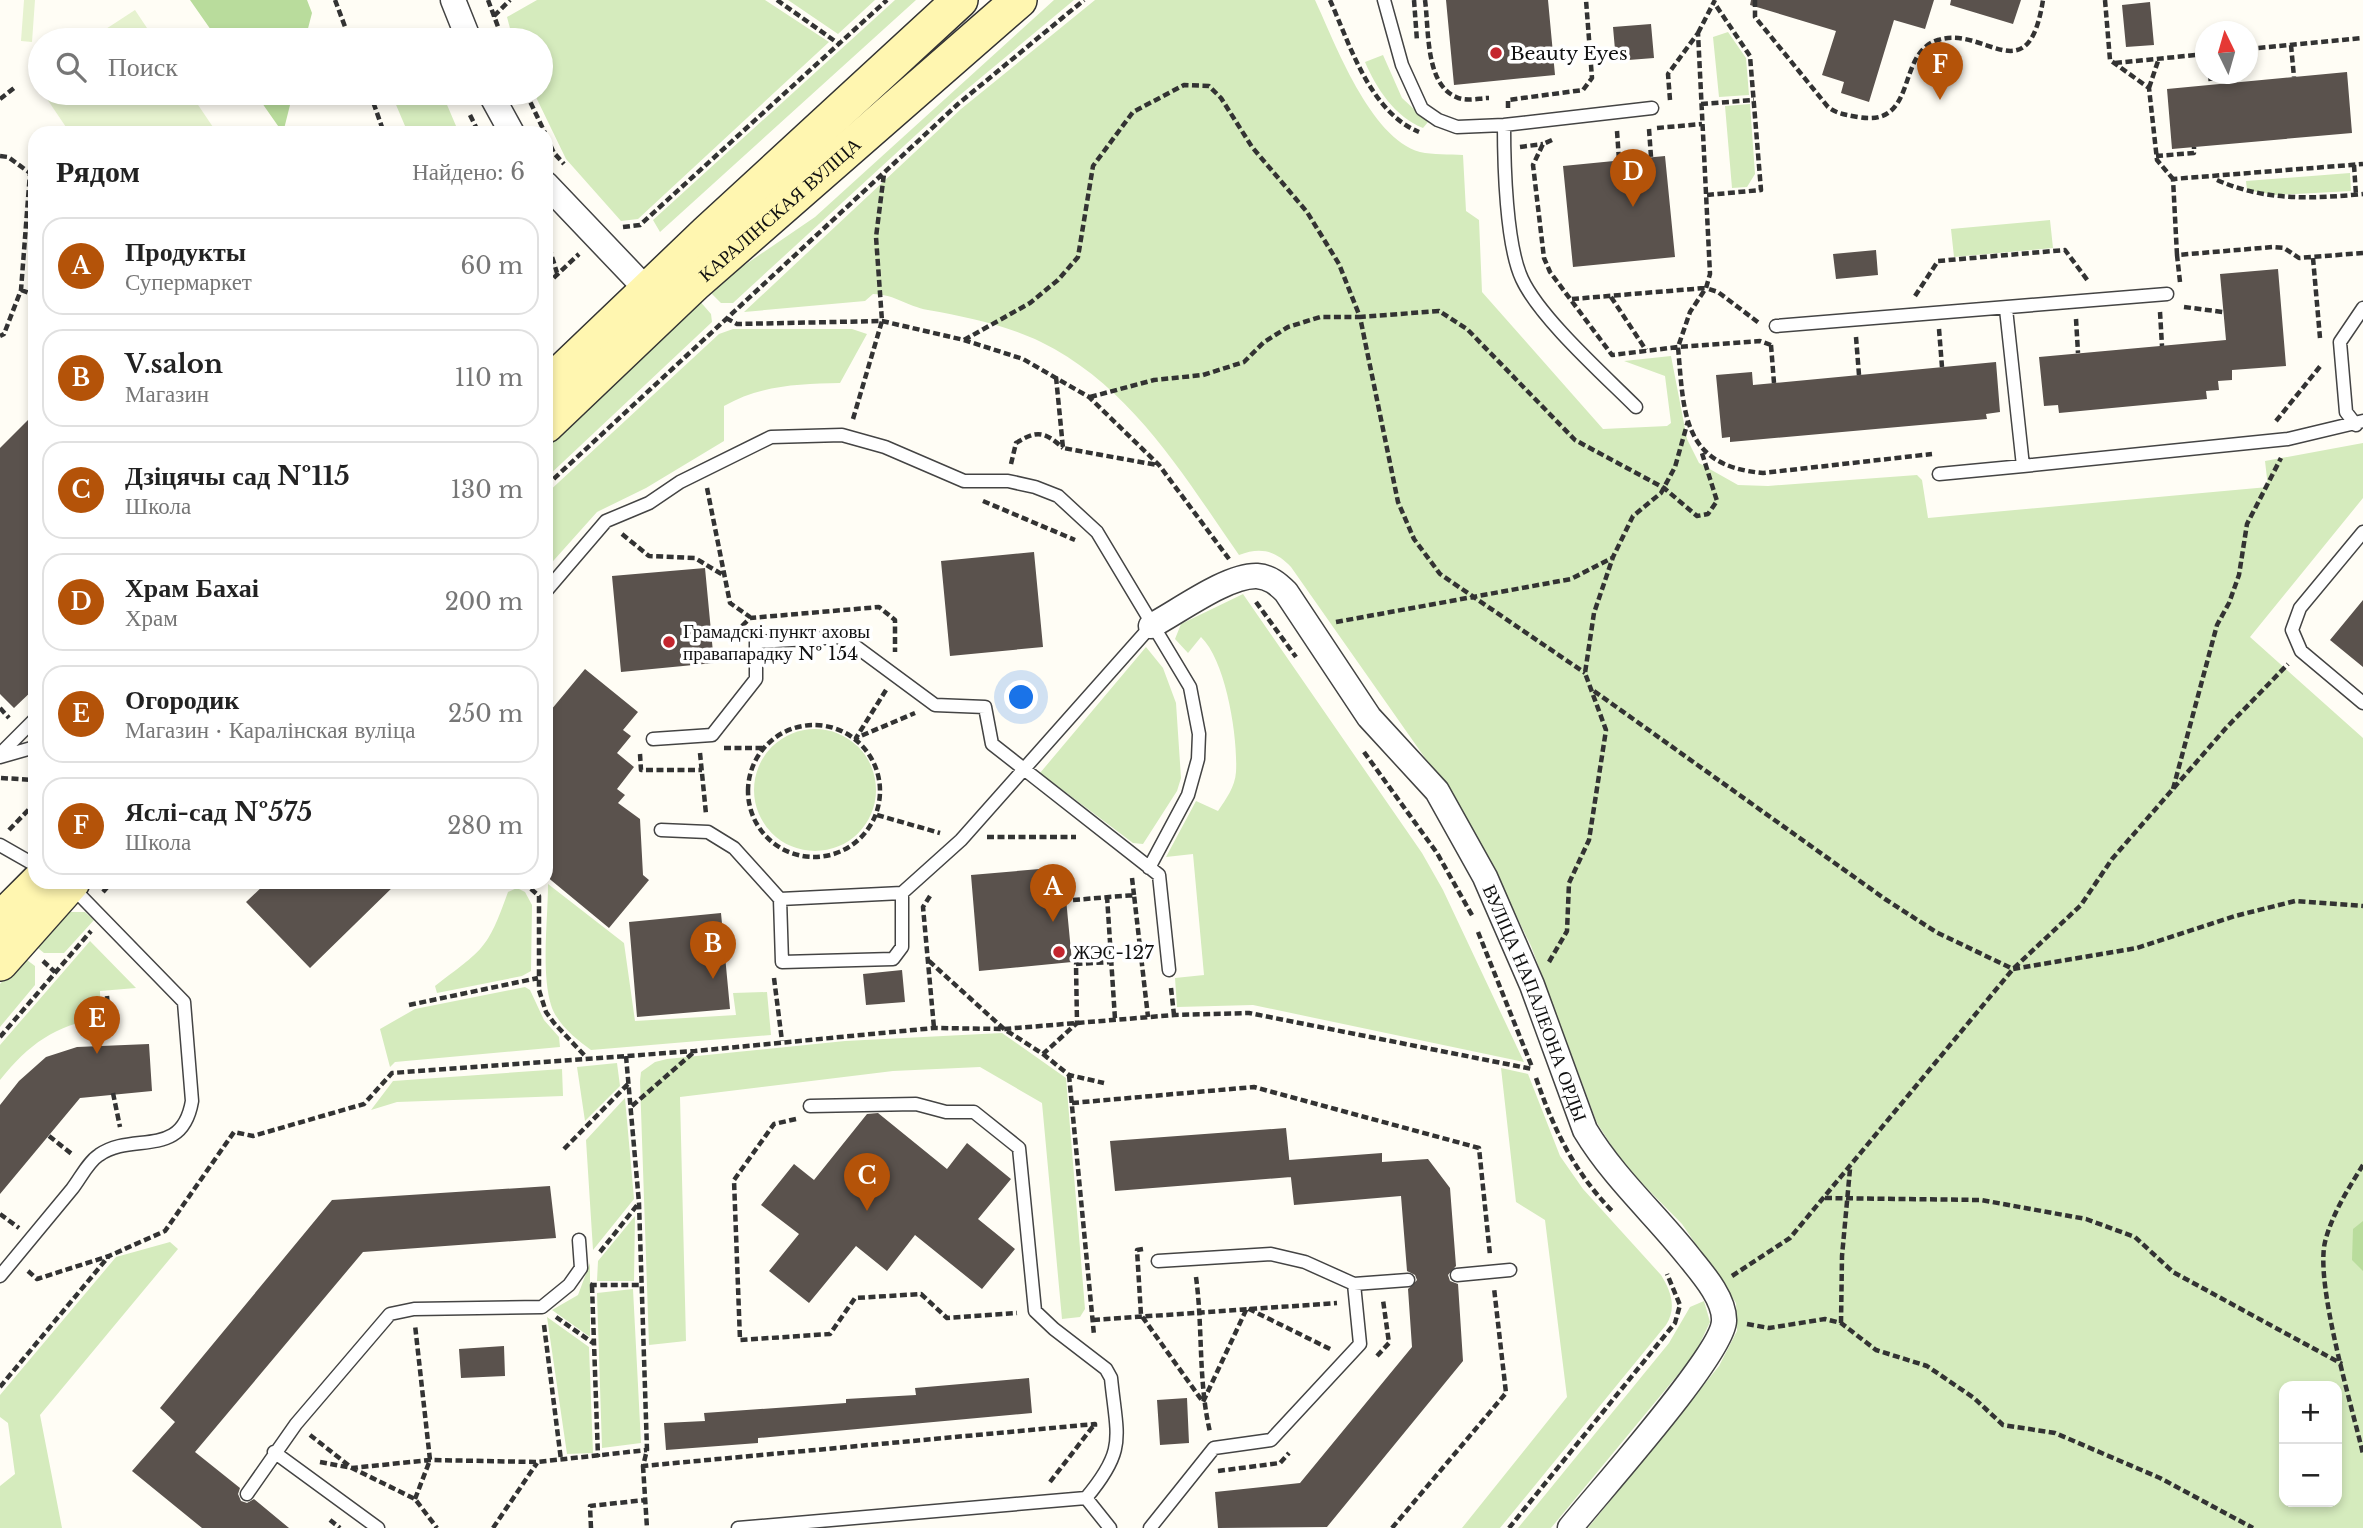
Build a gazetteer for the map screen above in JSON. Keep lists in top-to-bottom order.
{
  "streets": {
    "main road": ["КАРАЛІНСКАЯ ВУЛІЦА"],
    "street": ["ВУЛІЦА НАПАЛЕОНА ОРДЫ"]
  },
  "places": ["Beauty Eyes", "Грамадскі пункт аховы правапарадку № 154", "ЖЭС-127"],
  "north": "top",
  "page": {
    "search": "Поиск",
    "pins": [
      "F",
      "D",
      "A",
      "B",
      "E",
      "C"
    ],
    "heading": ["Рядом", "Найдено: 6"],
    "list": [
      {
        "mark": "A",
        "name": "Продукты",
        "note": "Супермаркет",
        "value": "60 m"
      },
      {
        "mark": "B",
        "name": "V.salon",
        "note": "Магазин",
        "value": "110 m"
      },
      {
        "mark": "C",
        "name": "Дзіцячы сад №115",
        "note": "Школа",
        "value": "130 m"
      },
      {
        "mark": "D",
        "name": "Храм Бахаі",
        "note": "Храм",
        "value": "200 m"
      },
      {
        "mark": "E",
        "name": "Огородик",
        "note": "Магазин · Каралінская вуліца",
        "value": "250 m"
      },
      {
        "mark": "F",
        "name": "Яслі-сад №575",
        "note": "Школа",
        "value": "280 m"
      }
    ],
    "map_buttons": ["+", "−"]
  }
}
